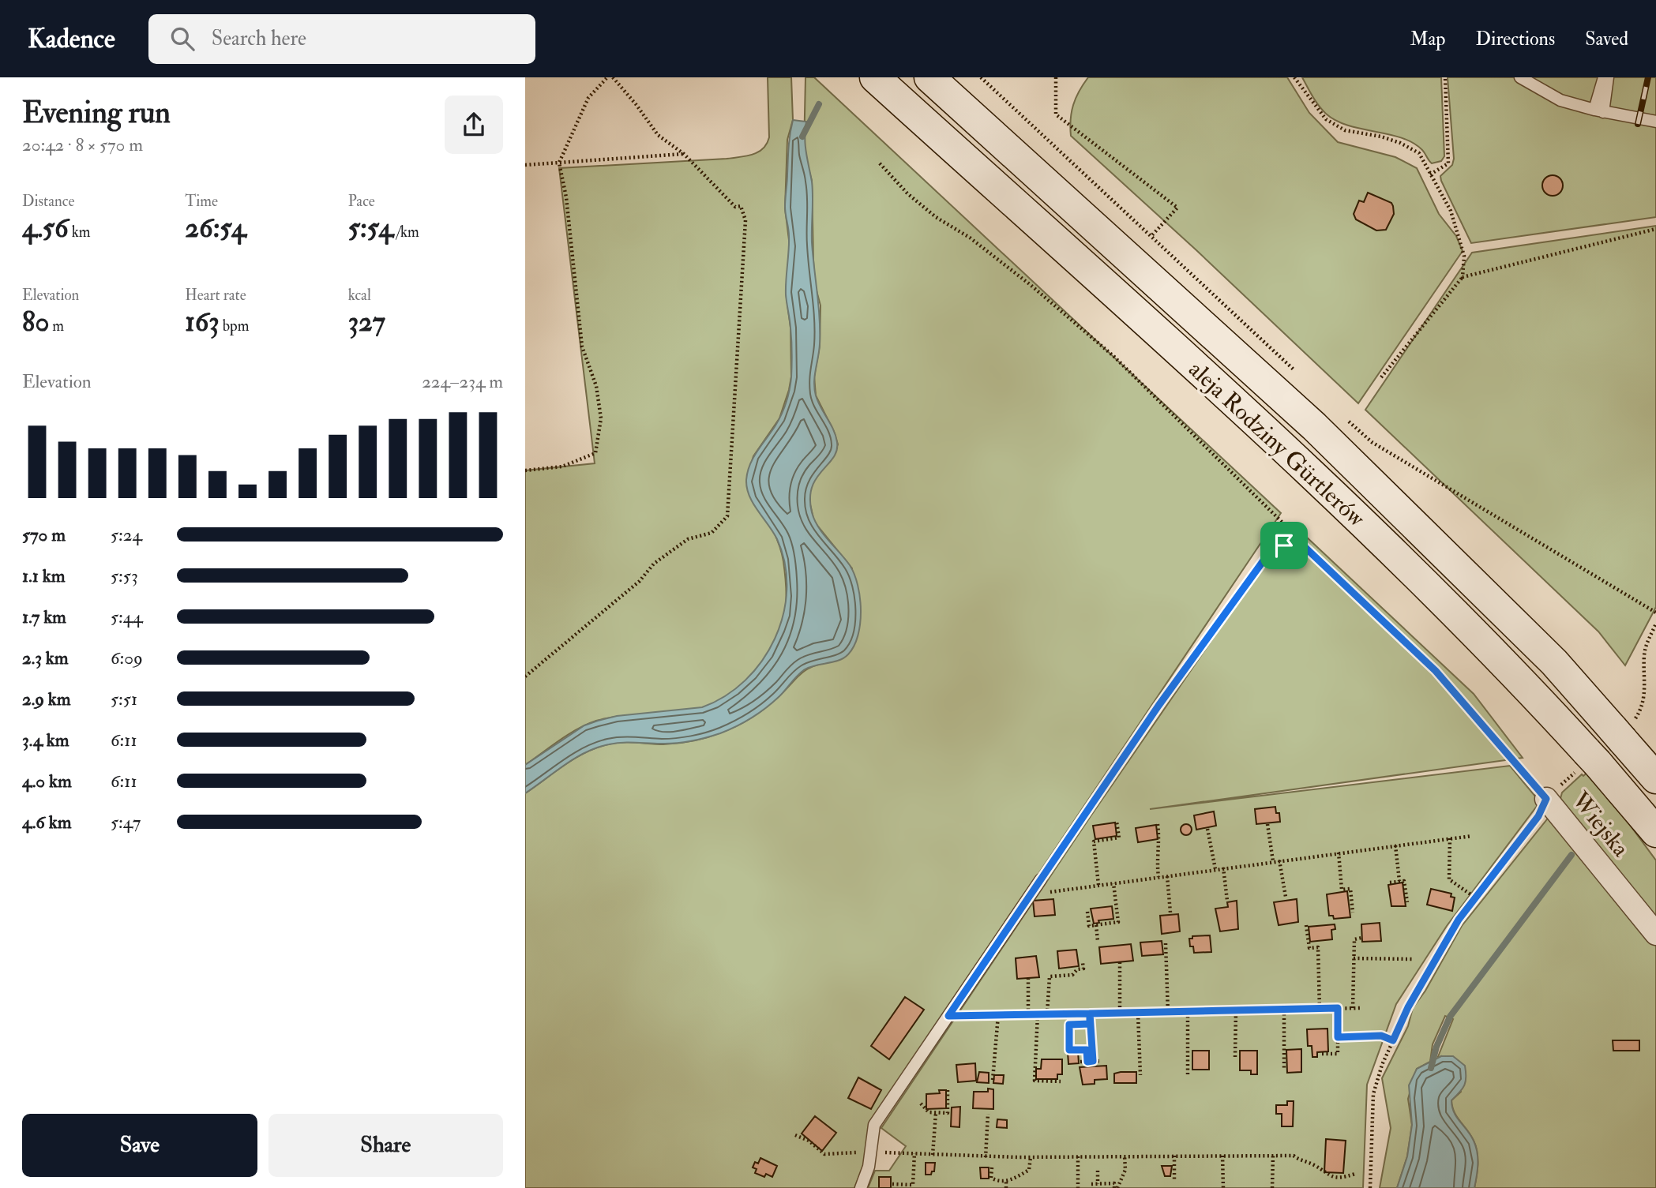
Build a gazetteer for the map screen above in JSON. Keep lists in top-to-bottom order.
{
  "streets": {
    "main road": ["aleja Rodziny Gürtlerów"],
    "street": ["Wiejska"]
  },
  "page": {
    "header": "Kadence",
    "search": "Search here",
    "nav": ["Map", "Directions", "Saved"],
    "heading": ["Evening run", "20:42 · 8 × 570 m"],
    "stats": [
      ["Distance", "4.56 km"],
      ["Time", "26:54"],
      ["Pace", "5:54 /km"],
      ["Elevation", "80 m"],
      ["Heart rate", "163 bpm"],
      ["kcal", "327"]
    ],
    "chart": ["Elevation", "224–234 m"],
    "list": [
      {
        "name": "570 m",
        "note": "5:24"
      },
      {
        "name": "1.1 km",
        "note": "5:53"
      },
      {
        "name": "1.7 km",
        "note": "5:44"
      },
      {
        "name": "2.3 km",
        "note": "6:09"
      },
      {
        "name": "2.9 km",
        "note": "5:51"
      },
      {
        "name": "3.4 km",
        "note": "6:11"
      },
      {
        "name": "4.0 km",
        "note": "6:11"
      },
      {
        "name": "4.6 km",
        "note": "5:47"
      }
    ],
    "buttons": ["Save", "Share"]
  }
}
